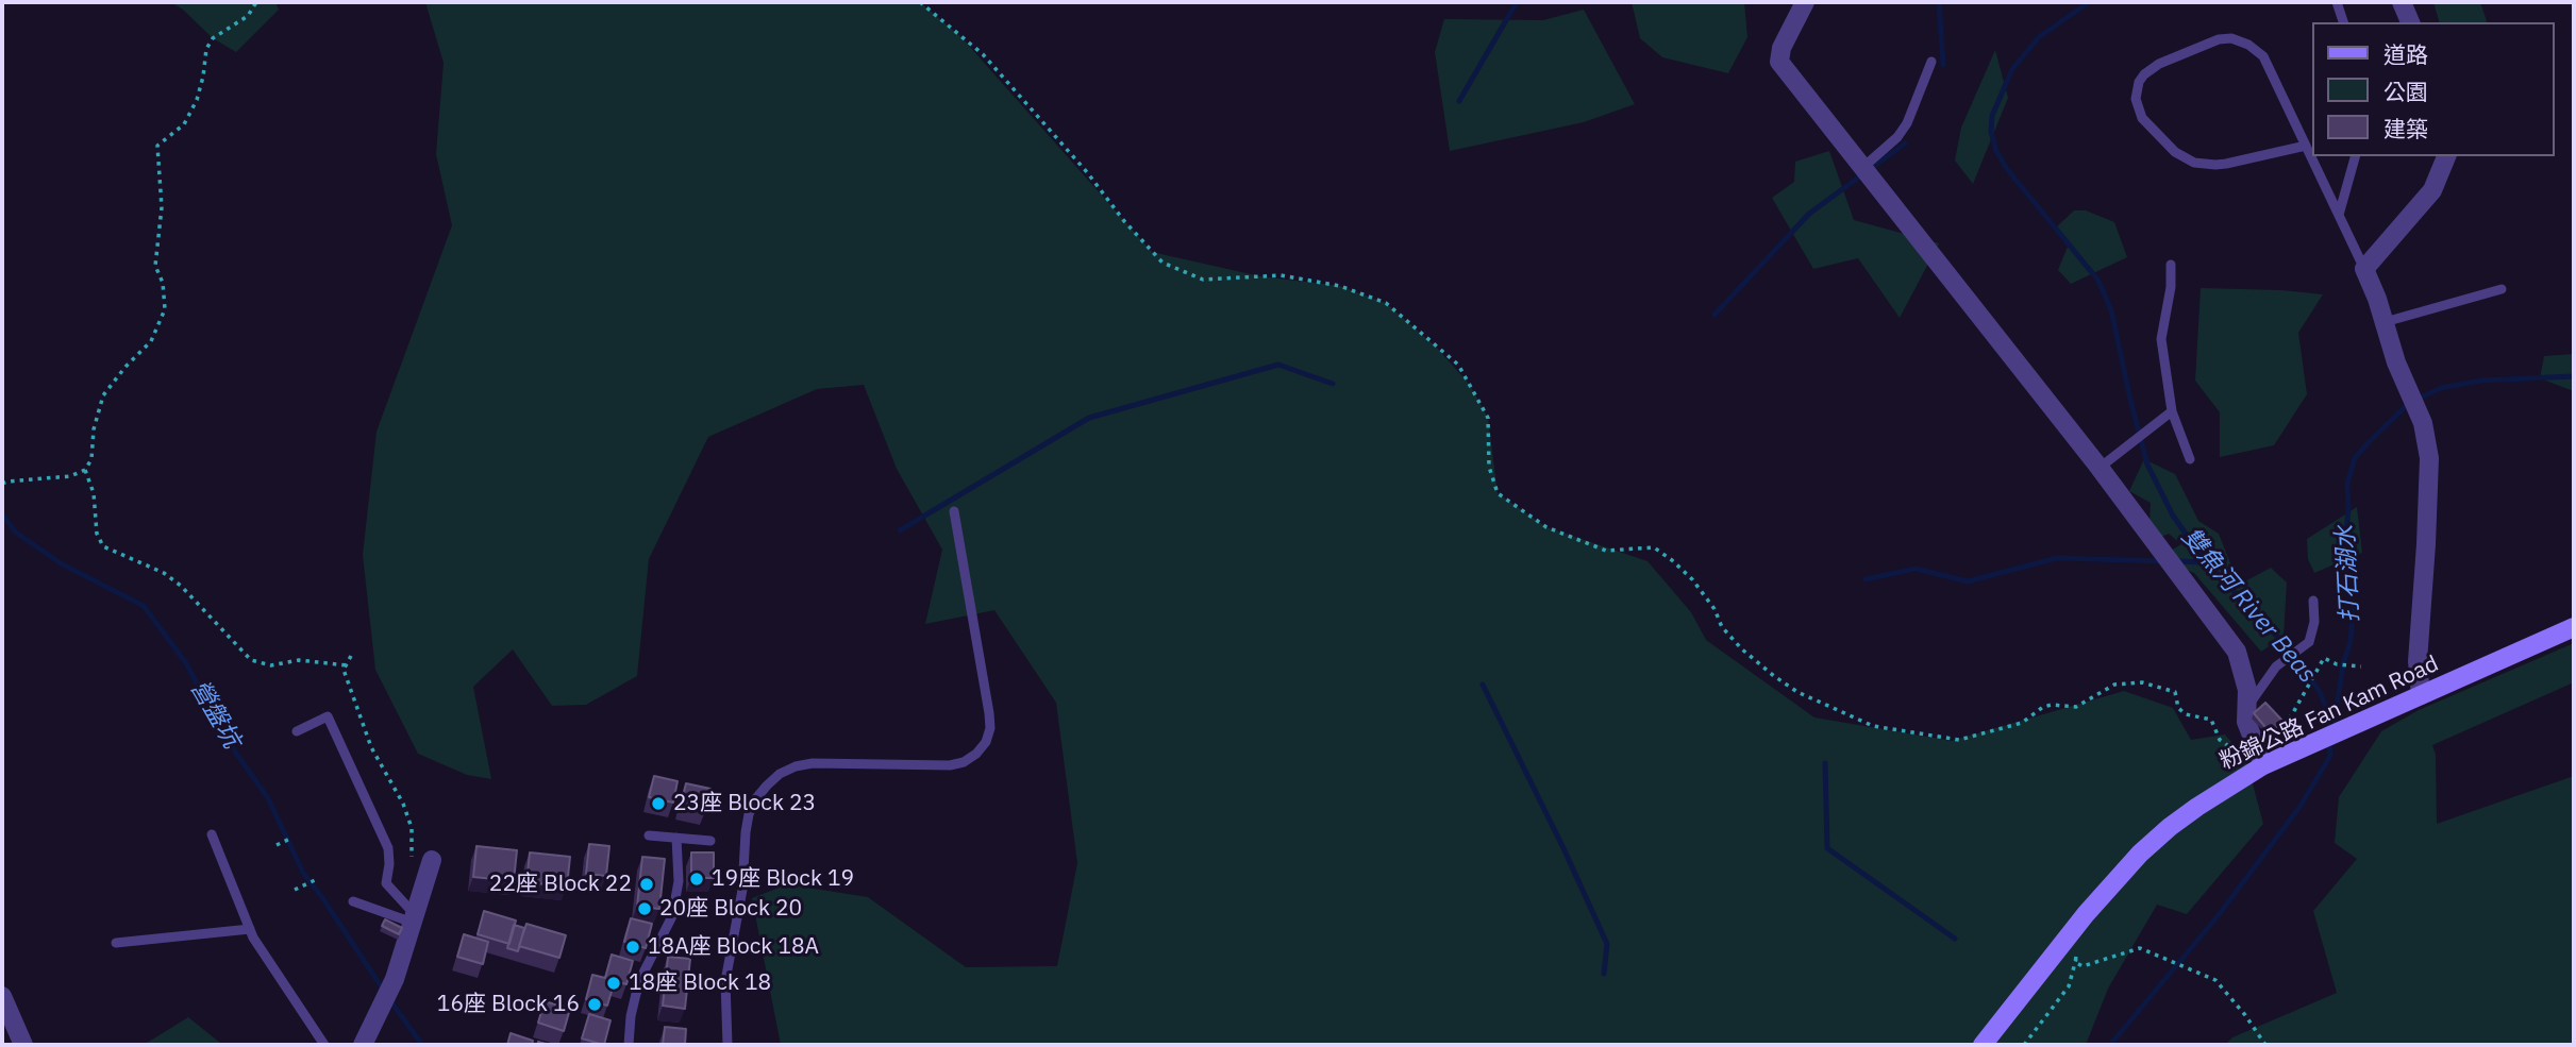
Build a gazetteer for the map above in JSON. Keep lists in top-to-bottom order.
{
  "streets": {
    "main road": ["粉錦公路 Fan Kam Road"]
  },
  "water": ["打石湖水", "雙魚河 River Beas", "營盤坑"],
  "places": [
    "23座 Block 23",
    "19座 Block 19",
    "22座 Block 22",
    "20座 Block 20",
    "18A座 Block 18A",
    "18座 Block 18",
    "16座 Block 16"
  ],
  "legend": ["道路", "公園", "建築"]
}
